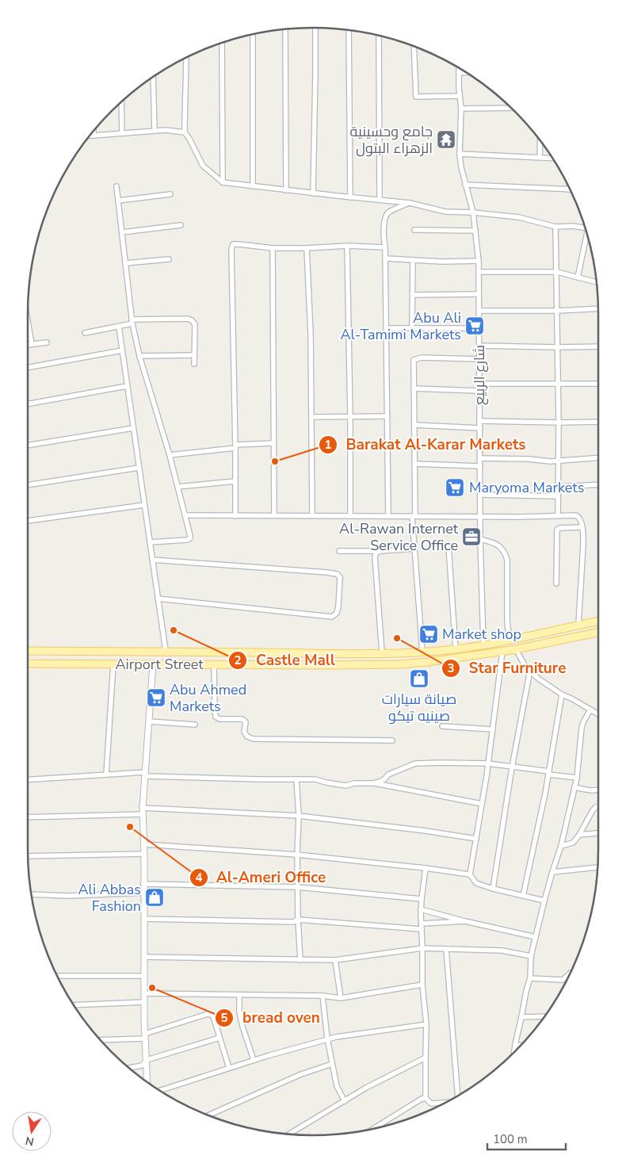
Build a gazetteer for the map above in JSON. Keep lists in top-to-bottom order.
{
  "streets": {
    "main road": ["Airport Street"],
    "street": ["شارع الربيع"]
  },
  "crossings": [
    ["شارع الربيع", "Airport Street"]
  ],
  "places": {
    "temple": ["جامع وحسينية الزهراء البتول"],
    "supermarket": [
      "Abu Ali Al-Tamimi Markets",
      "Maryoma Markets",
      "Market shop",
      "Abu Ahmed Markets"
    ],
    "other": [
      "Barakat Al-Karar Markets",
      "Castle Mall",
      "Star Furniture",
      "Al-Ameri Office",
      "bread oven"
    ],
    "office": ["Al-Rawan Internet Service Office"],
    "shop": ["صيانة سيارات صينيه تيكو", "Ali Abbas Fashion"]
  },
  "scale_bar": "100 m",
  "north": "bottom"
}
